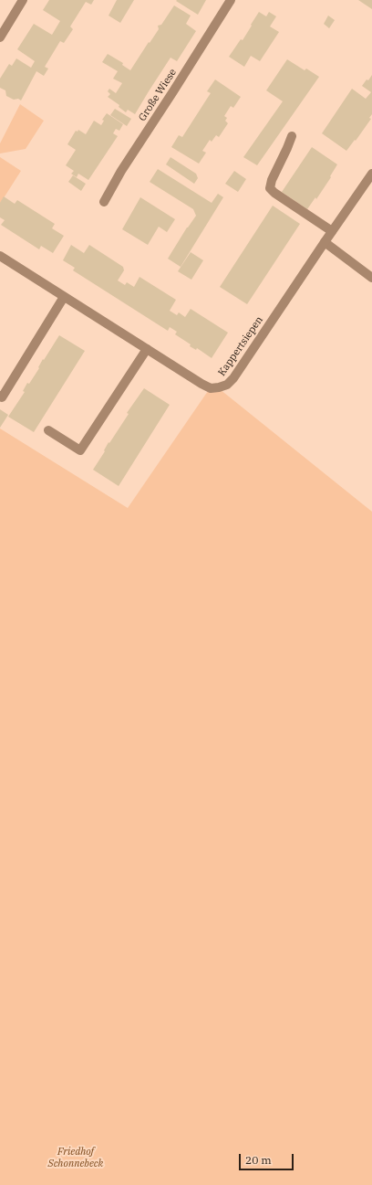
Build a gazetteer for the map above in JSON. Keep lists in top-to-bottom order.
{
  "streets": {
    "street": ["Große Wiese", "Kappertsiepen"]
  },
  "parks": ["Friedhof Schonnebeck"],
  "scale_bar": "20 m"
}
